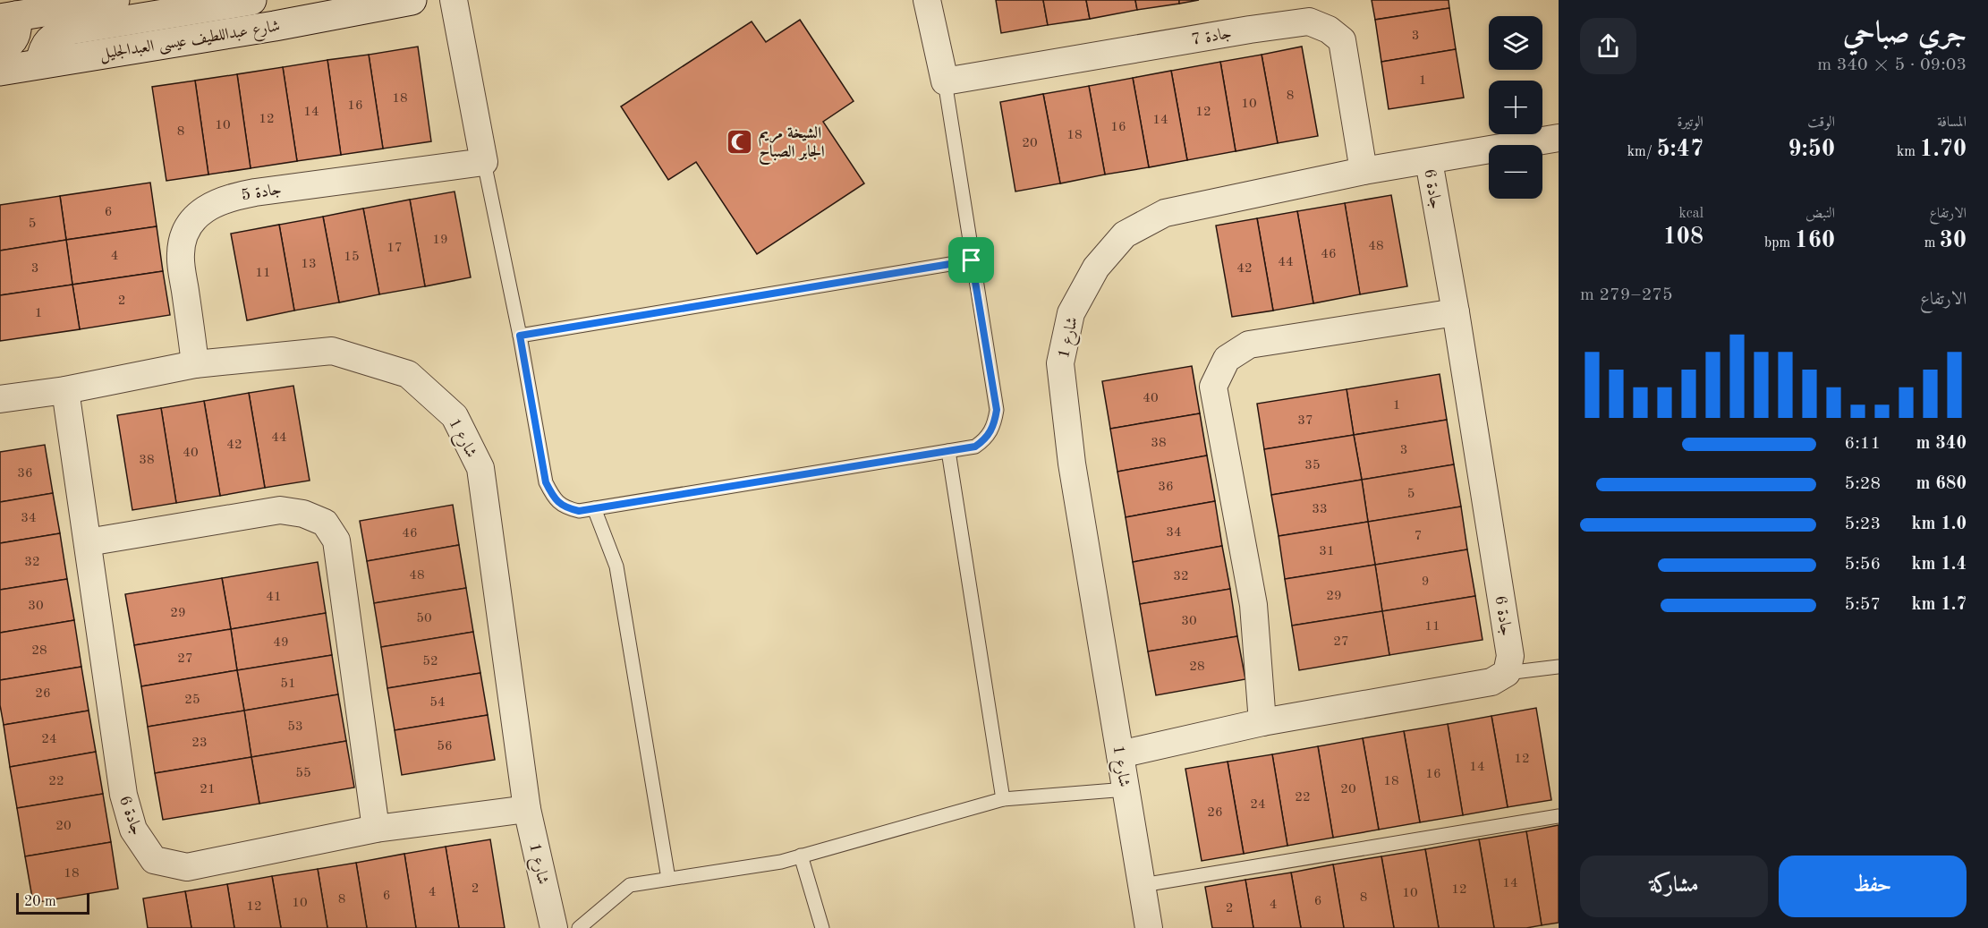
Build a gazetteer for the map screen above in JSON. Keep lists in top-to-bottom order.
{
  "streets": {
    "main road": ["شارع عبداللطيف عيسى العبدالجليل"],
    "street": [
      "جادة 7",
      "جادة 6",
      "جادة 5",
      "شارع 1"
    ]
  },
  "crossings": [
    ["جادة 7", "شارع 1"],
    ["جادة 6", "شارع 1"],
    ["جادة 5", "شارع 1"]
  ],
  "places": {
    "mosque": ["الشيخة مريم الجابر الصباح"]
  },
  "house_numbers": [
    "3",
    "1",
    "8",
    "18",
    "10",
    "16",
    "14",
    "12",
    "12",
    "14",
    "10",
    "16",
    "8",
    "18",
    "20",
    "6",
    "5",
    "19",
    "48",
    "17",
    "46",
    "4",
    "15",
    "44",
    "13",
    "3",
    "42",
    "11",
    "2",
    "1",
    "40",
    "1",
    "37",
    "44",
    "38",
    "42",
    "3",
    "40",
    "38",
    "35",
    "36",
    "36",
    "5",
    "33",
    "34",
    "34",
    "46",
    "7",
    "31",
    "32",
    "48",
    "32",
    "9",
    "29",
    "41",
    "30",
    "29",
    "50",
    "30",
    "11",
    "27",
    "49",
    "28",
    "27",
    "52",
    "28",
    "51",
    "26",
    "25",
    "54",
    "53",
    "24",
    "23",
    "56",
    "12",
    "14",
    "55",
    "16",
    "22",
    "18",
    "21",
    "20",
    "22",
    "24",
    "26",
    "20",
    "18",
    "14",
    "2",
    "12",
    "4",
    "10",
    "6",
    "8",
    "8",
    "6",
    "10",
    "4",
    "12",
    "2"
  ],
  "scale_bar": "20 m",
  "page": {
    "heading": ["جري صباحي", "09:03 · 5 × 340 m"],
    "map_buttons": ["+", "−"],
    "stats": [
      ["المسافة", "1.70 km"],
      ["الوقت", "9:50"],
      ["الوتيرة", "5:47 /km"],
      ["الارتفاع", "30 m"],
      ["النبض", "160 bpm"],
      ["kcal", "108"]
    ],
    "chart": ["الارتفاع", "275–279 m"],
    "list": [
      {
        "name": "340 m",
        "note": "6:11"
      },
      {
        "name": "680 m",
        "note": "5:28"
      },
      {
        "name": "1.0 km",
        "note": "5:23"
      },
      {
        "name": "1.4 km",
        "note": "5:56"
      },
      {
        "name": "1.7 km",
        "note": "5:57"
      }
    ],
    "buttons": ["حفظ", "مشاركة"],
    "scale": "20 m"
  }
}
